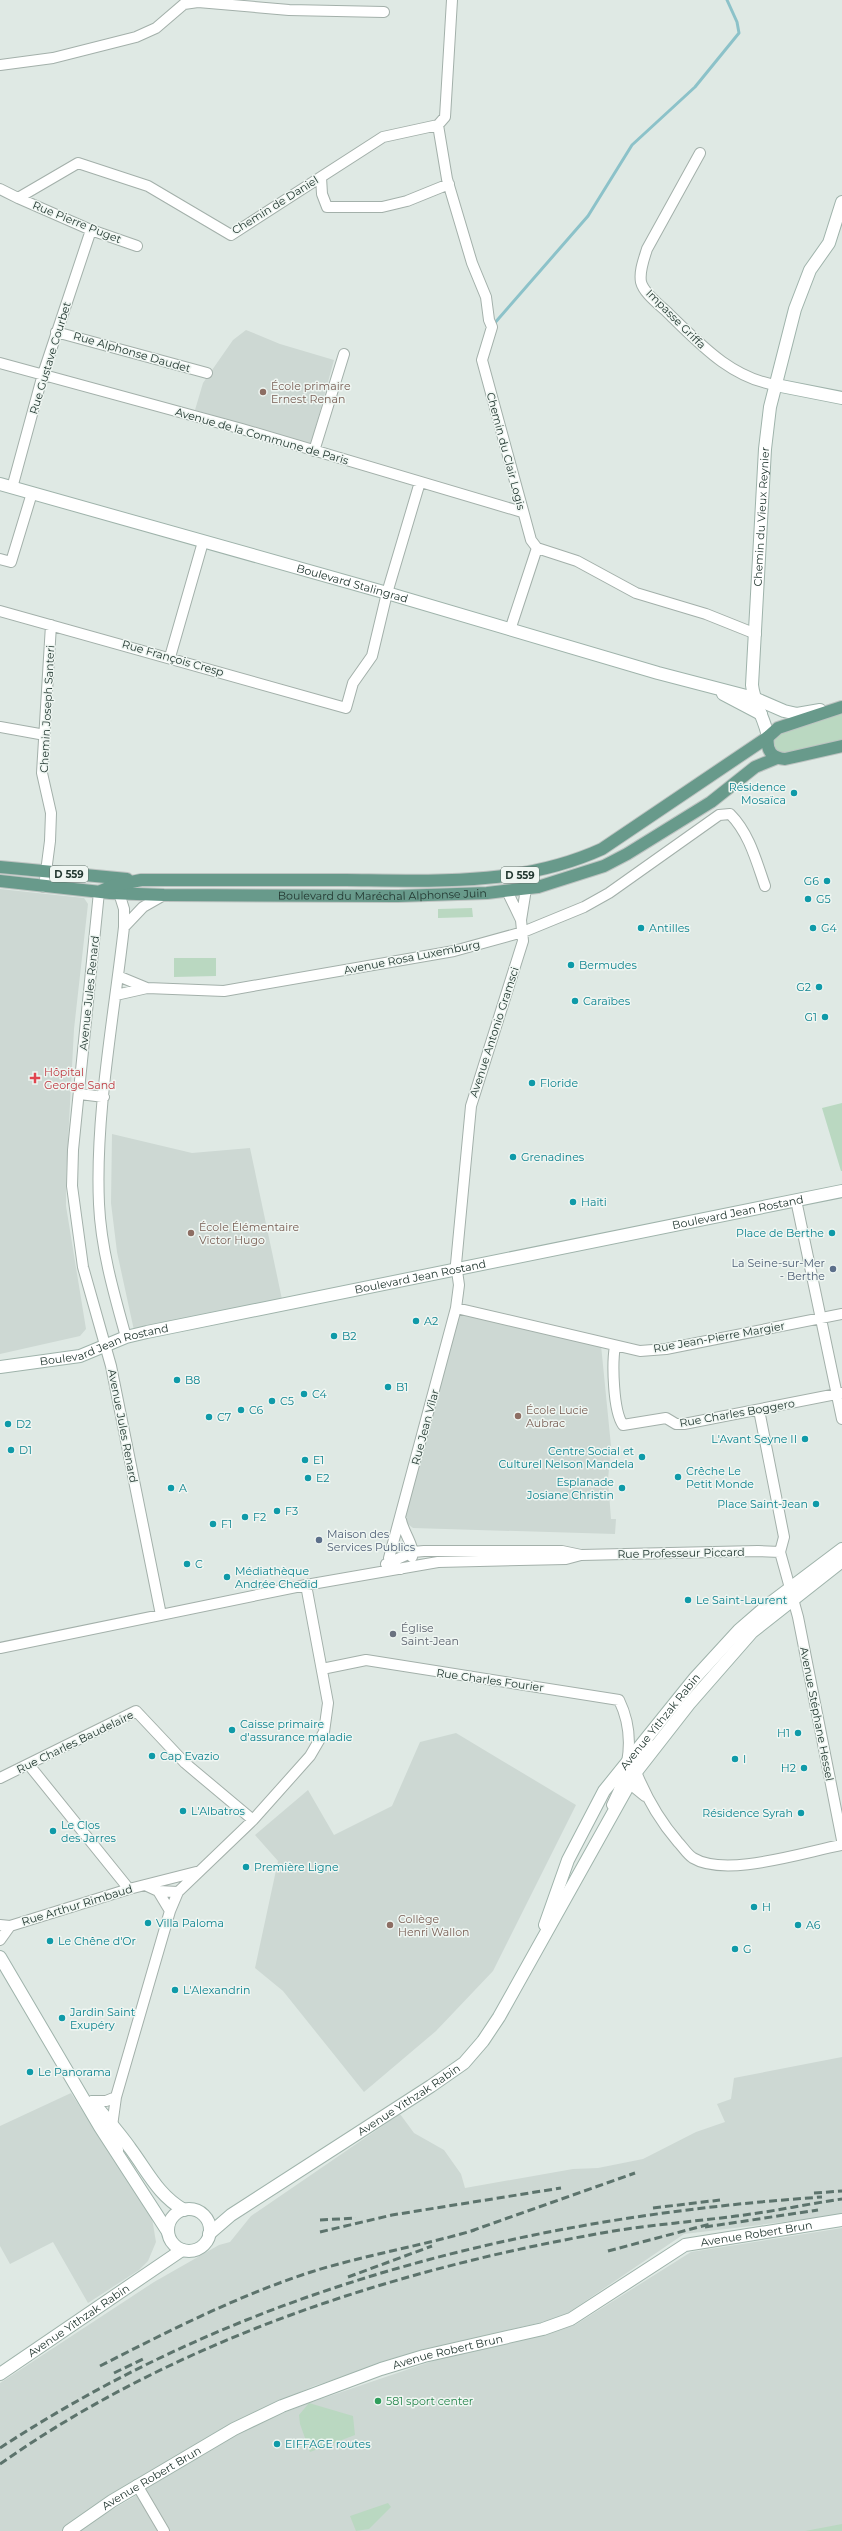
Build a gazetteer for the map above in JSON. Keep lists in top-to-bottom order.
{
  "streets": {
    "main road": ["D 559", "Boulevard du Maréchal Alphonse Juin"],
    "street": [
      "Chemin de Daniel",
      "Rue Pierre Puget",
      "Impasse Griffa",
      "Rue Alphonse Daudet",
      "Rue Gustave Courbet",
      "Avenue de la Commune de Paris",
      "Chemin du Clair Logis",
      "Chemin du Vieux Reynier",
      "Boulevard Stalingrad",
      "Rue François Cresp",
      "Chemin Joseph Santeri",
      "Avenue Rosa Luxemburg",
      "Avenue Jules Renard",
      "Avenue Antonio Gramsci",
      "Boulevard Jean Rostand",
      "Rue Jean-Pierre Margier",
      "Rue Charles Boggero",
      "Rue Jean Vilar",
      "Rue Professeur Piccard",
      "Rue Charles Fourier",
      "Avenue Stéphane Hessel",
      "Avenue Yithzak Rabin",
      "Rue Charles Baudelaire",
      "Rue Arthur Rimbaud",
      "Avenue Robert Brun"
    ]
  },
  "crossings": [
    ["Chemin de Daniel", "Rue Pierre Puget"],
    ["Chemin de Daniel", "Chemin du Clair Logis"],
    ["Rue Pierre Puget", "Rue Gustave Courbet"],
    ["Impasse Griffa", "Chemin du Vieux Reynier"],
    ["Rue Alphonse Daudet", "Rue Gustave Courbet"],
    ["Rue Gustave Courbet", "Avenue de la Commune de Paris"],
    ["Rue Gustave Courbet", "Boulevard Stalingrad"],
    ["Avenue de la Commune de Paris", "Chemin du Clair Logis"],
    ["Chemin du Vieux Reynier", "Boulevard Stalingrad"],
    ["Boulevard Stalingrad", "Rue François Cresp"],
    ["Boulevard Stalingrad", "Boulevard du Maréchal Alphonse Juin"],
    ["Rue François Cresp", "Chemin Joseph Santeri"],
    ["Chemin Joseph Santeri", "Boulevard du Maréchal Alphonse Juin"],
    ["Boulevard du Maréchal Alphonse Juin", "Avenue Jules Renard"],
    ["Boulevard du Maréchal Alphonse Juin", "Avenue Antonio Gramsci"],
    ["Avenue Rosa Luxemburg", "Avenue Antonio Gramsci"],
    ["Avenue Jules Renard", "Boulevard Jean Rostand"],
    ["Avenue Antonio Gramsci", "Boulevard Jean Rostand"],
    ["Avenue Antonio Gramsci", "Rue Jean Vilar"],
    ["Rue Jean-Pierre Margier", "Rue Charles Boggero"],
    ["Rue Jean-Pierre Margier", "Rue Jean Vilar"],
    ["Rue Jean Vilar", "Rue Professeur Piccard"],
    ["Rue Professeur Piccard", "Avenue Stéphane Hessel"],
    ["Rue Charles Fourier", "Avenue Yithzak Rabin"],
    ["Avenue Stéphane Hessel", "Avenue Yithzak Rabin"]
  ],
  "places": {
    "other": [
      "École primaire Ernest Renan",
      "Résidence Mosaïca",
      "G6",
      "G5",
      "Antilles",
      "G4",
      "Bermudes",
      "G2",
      "Caraïbes",
      "G1",
      "Floride",
      "Grenadines",
      "Haïti",
      "École Élémentaire Victor Hugo",
      "Place de Berthe",
      "La Seine-sur-Mer - Berthe",
      "A2",
      "B2",
      "B8",
      "B1",
      "C4",
      "C5",
      "C6",
      "École Lucie Aubrac",
      "C7",
      "D2",
      "L'Avant Seyne II",
      "D1",
      "Centre Social et Culturel Nelson Mandela",
      "E1",
      "Crêche Le Petit Monde",
      "E2",
      "A",
      "Esplanade Josiane Christin",
      "Place Saint-Jean",
      "F3",
      "F2",
      "F1",
      "Maison des Services Publics",
      "C",
      "Médiathèque Andrée Chedid",
      "Le Saint-Laurent",
      "Église Saint-Jean",
      "Caisse primaire d'assurance maladie",
      "H1",
      "Cap Evazio",
      "I",
      "H2",
      "L'Albatros",
      "Résidence Syrah",
      "Le Clos des Jarres",
      "Première Ligne",
      "H",
      "Villa Paloma",
      "Collège Henri Wallon",
      "A6",
      "Le Chêne d'Or",
      "G",
      "L'Alexandrin",
      "Jardin Saint Exupéry",
      "Le Panorama",
      "581 sport center",
      "EIFFAGE routes"
    ],
    "health": ["Hôpital George Sand"]
  }
}
